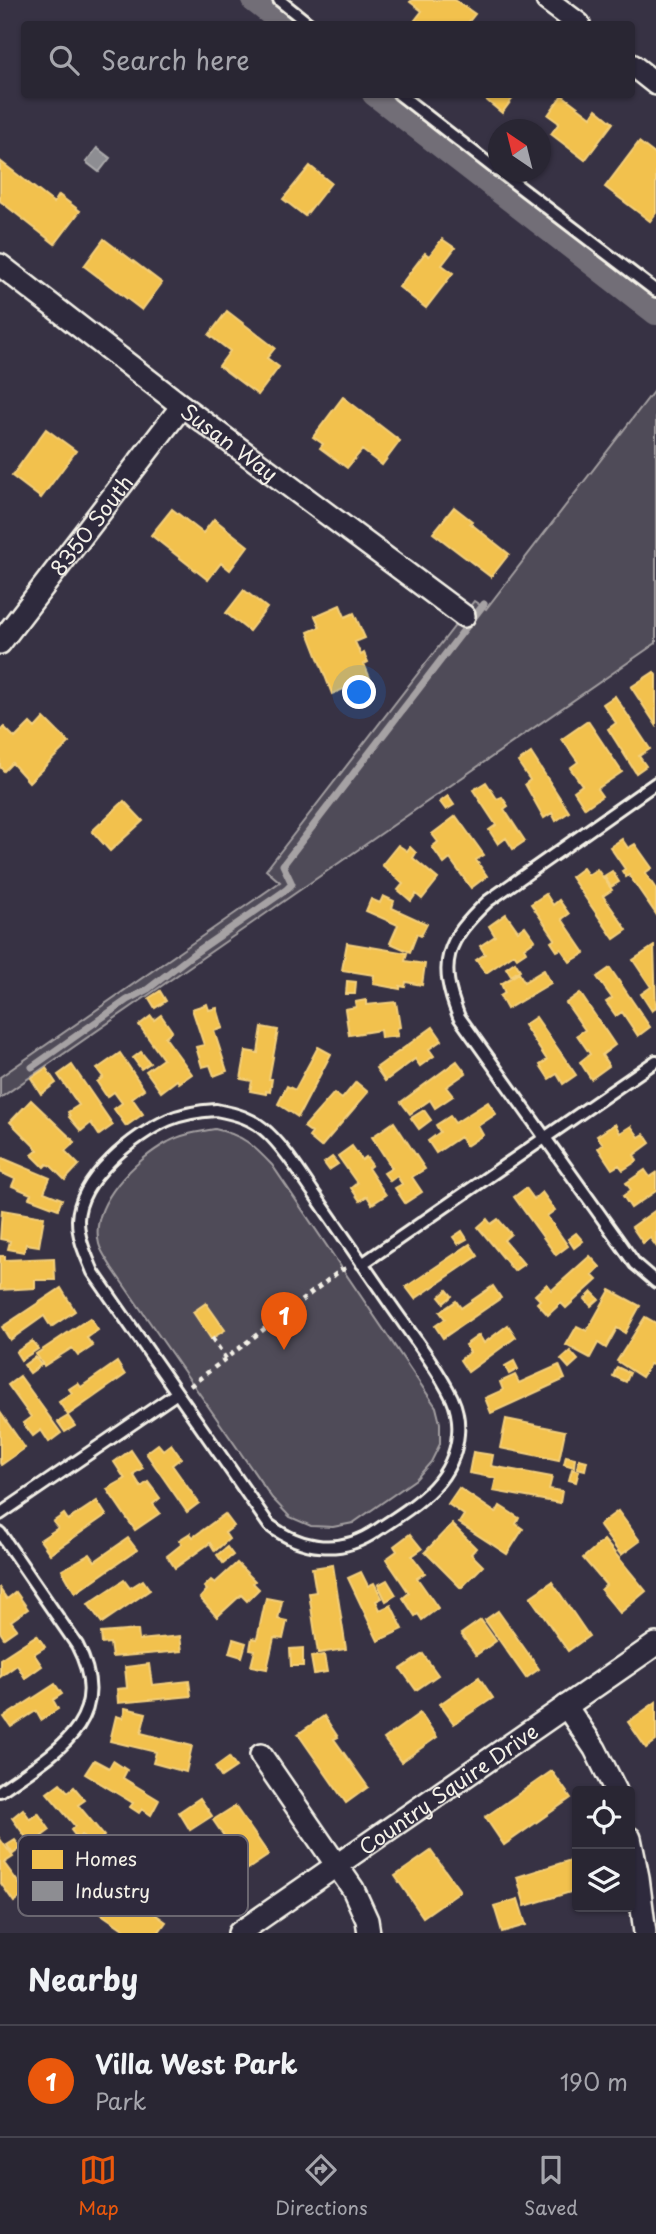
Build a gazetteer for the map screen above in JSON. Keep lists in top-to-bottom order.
{
  "streets": {
    "street": ["Susan Way", "8350 South", "Country Squire Drive"]
  },
  "crossings": [
    ["Susan Way", "8350 South"]
  ],
  "legend": ["Homes", "Industry"],
  "north": "top left",
  "page": {
    "search": "Search here",
    "pins": "1",
    "heading": "Nearby",
    "list": [
      {
        "mark": "1",
        "name": "Villa West Park",
        "note": "Park",
        "value": "190 m"
      }
    ],
    "nav": ["Map", "Directions", "Saved"]
  }
}
